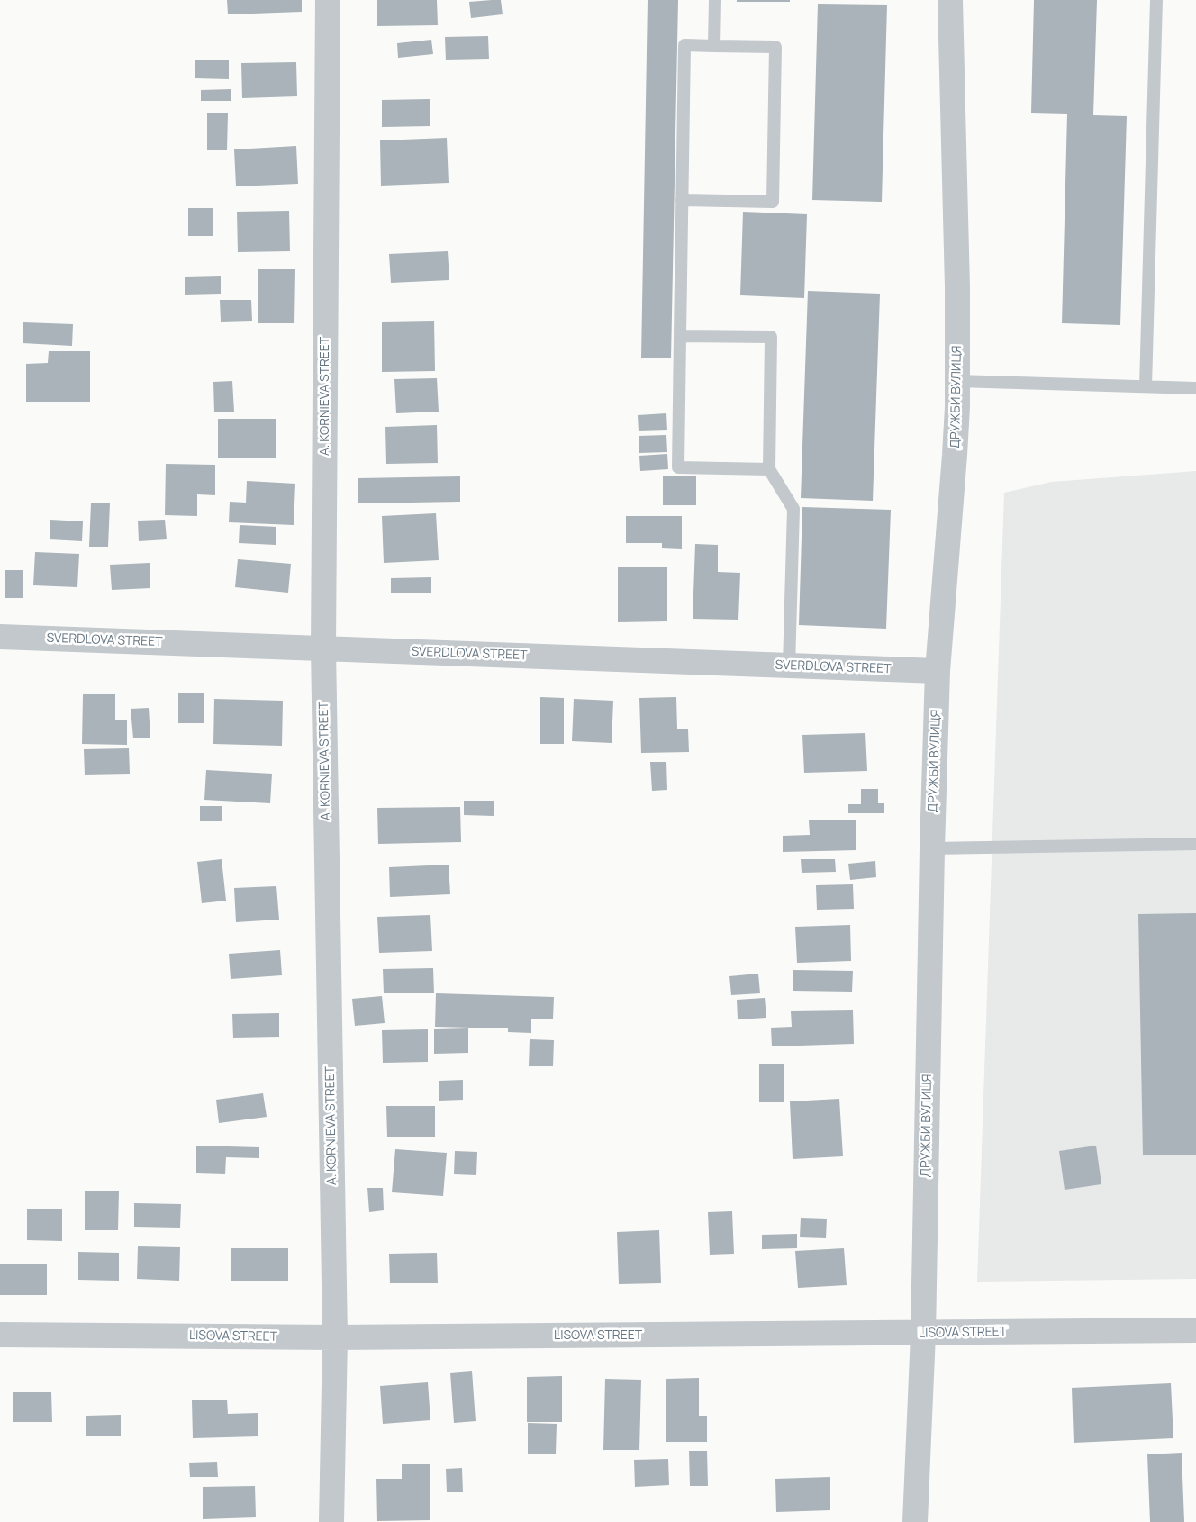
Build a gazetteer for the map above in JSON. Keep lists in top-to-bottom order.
{
  "streets": {
    "street": [
      "A. KORNIEVA STREET",
      "ДРУЖБИ ВУЛИЦЯ",
      "SVERDLOVA STREET",
      "LISOVA STREET"
    ]
  },
  "crossings": [
    ["A. KORNIEVA STREET", "SVERDLOVA STREET"],
    ["A. KORNIEVA STREET", "LISOVA STREET"],
    ["ДРУЖБИ ВУЛИЦЯ", "SVERDLOVA STREET"],
    ["ДРУЖБИ ВУЛИЦЯ", "LISOVA STREET"]
  ]
}
